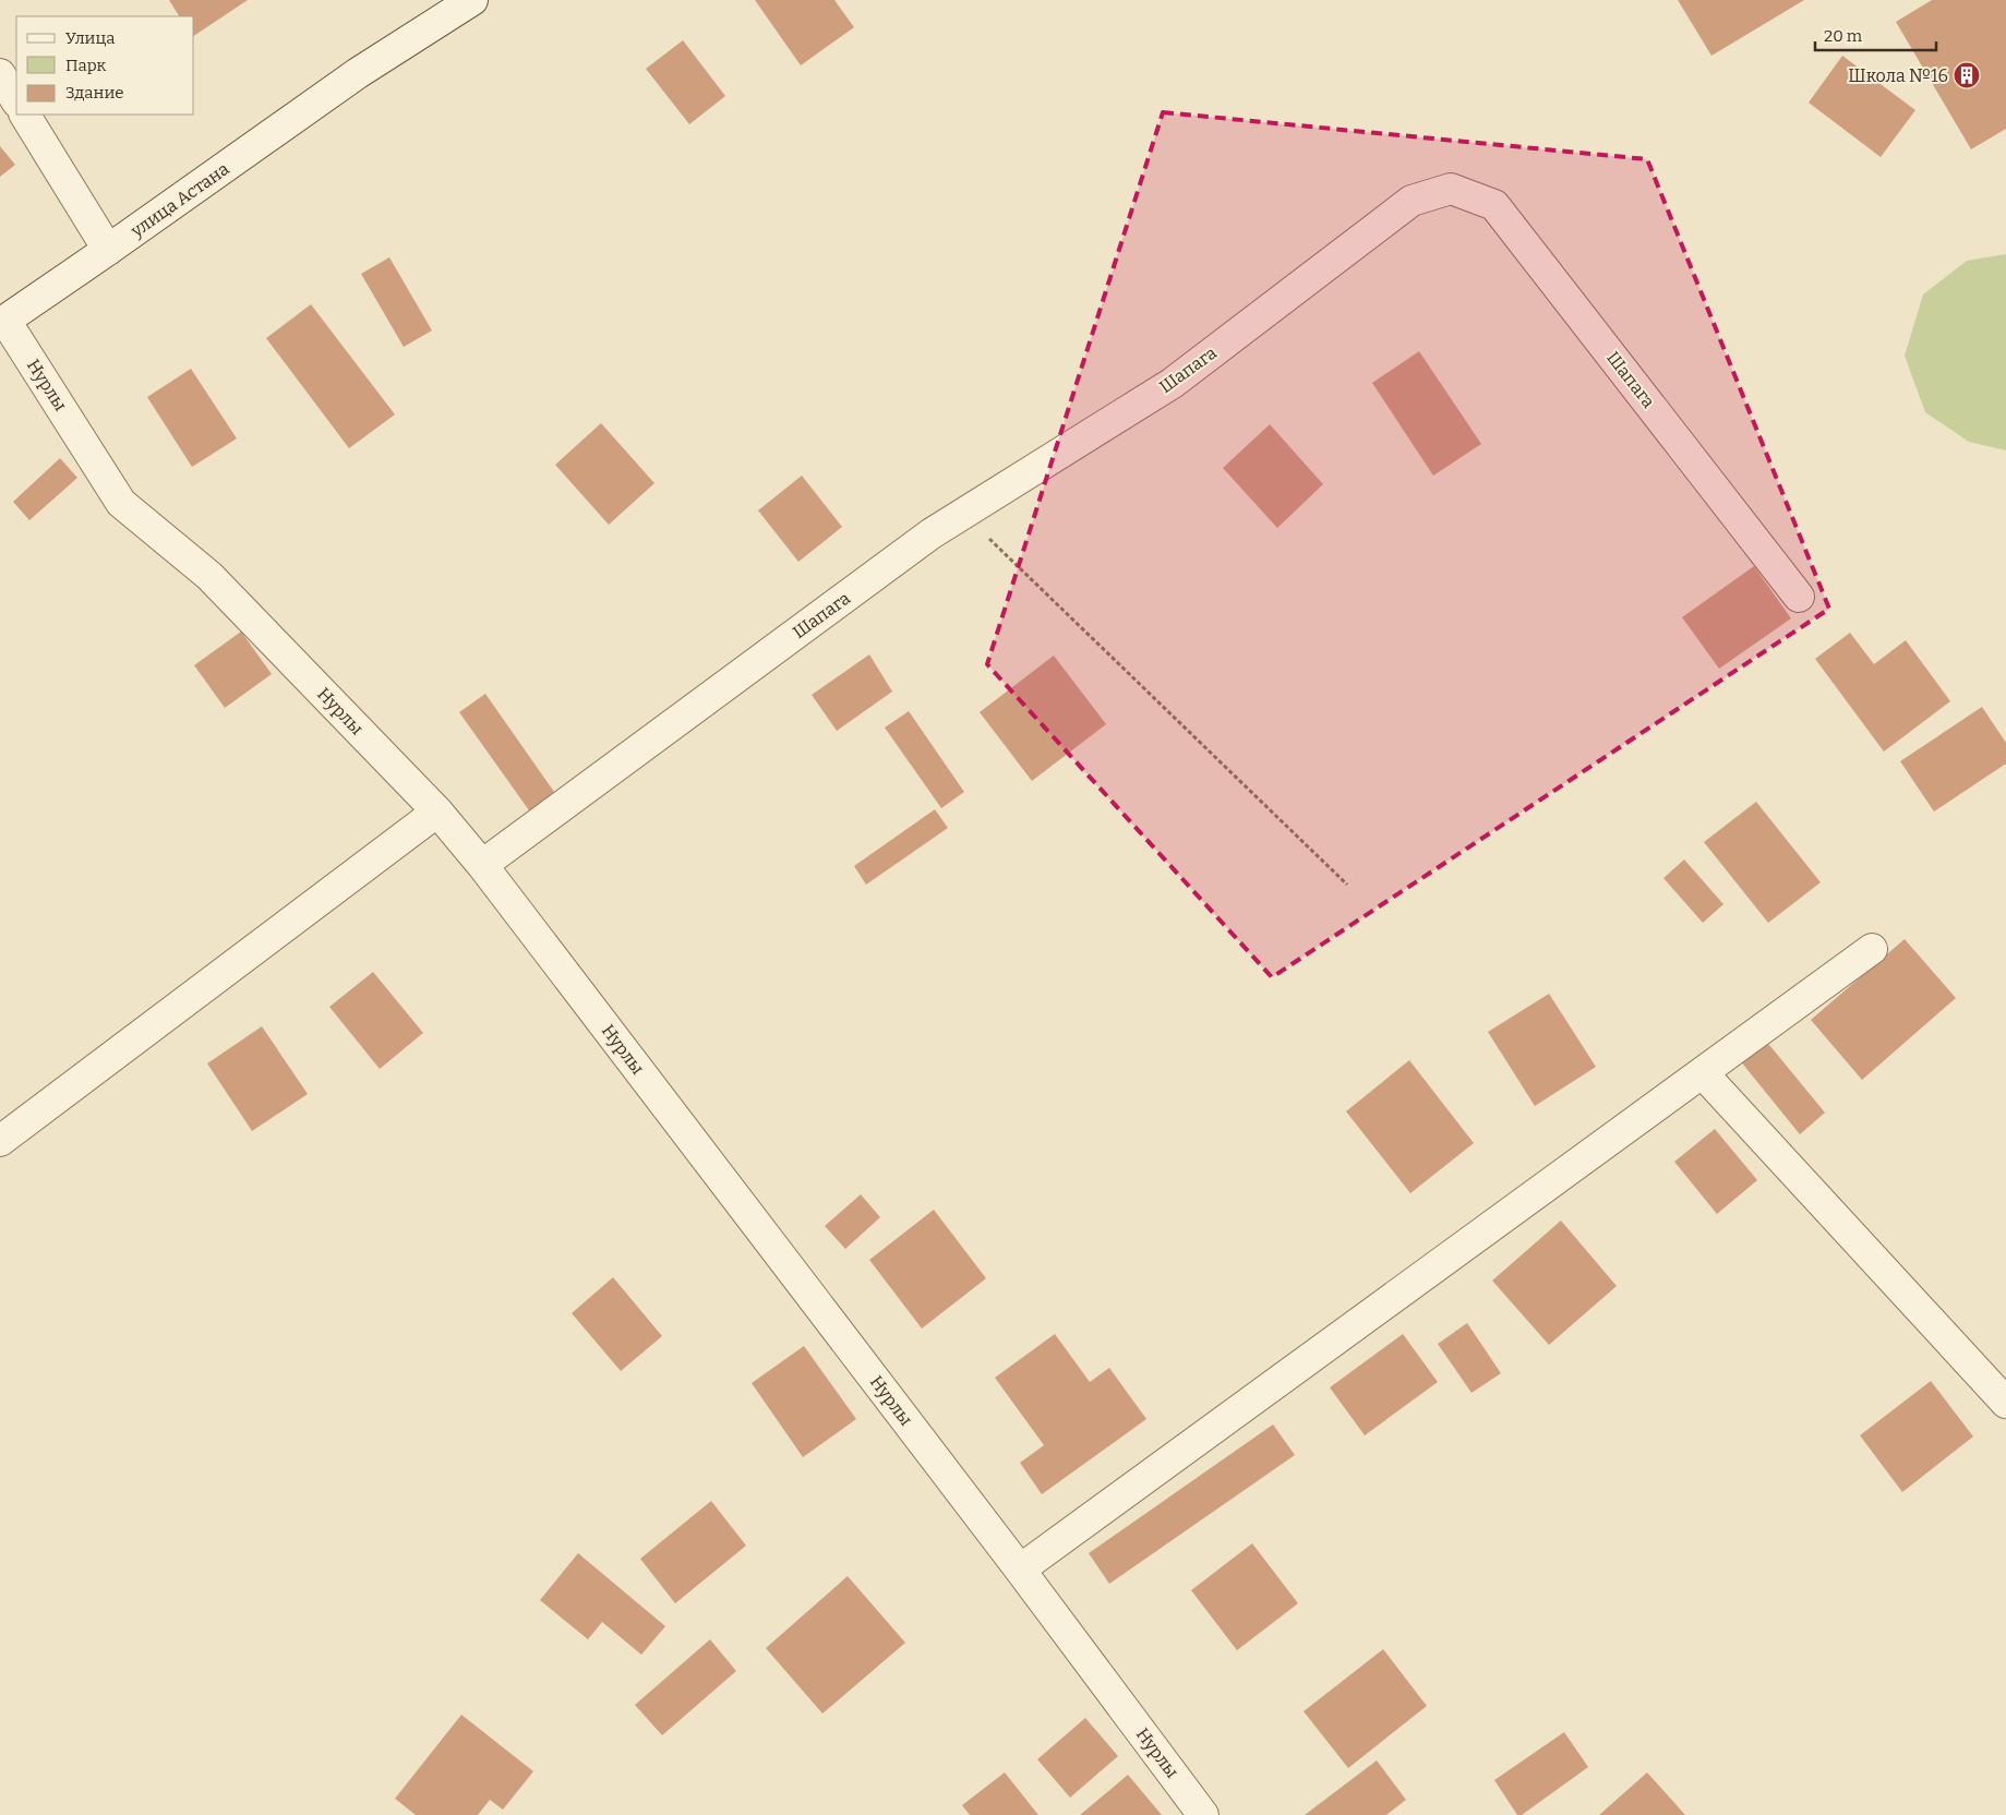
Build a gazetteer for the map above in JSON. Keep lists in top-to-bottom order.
{
  "streets": {
    "street": ["улица Астана", "Шапага", "Нурлы"]
  },
  "crossings": [
    ["улица Астана", "Нурлы"],
    ["Шапага", "Нурлы"]
  ],
  "places": {
    "building": ["Школа №16"]
  },
  "legend": ["Улица", "Парк", "Здание"],
  "scale_bar": "20 m"
}
